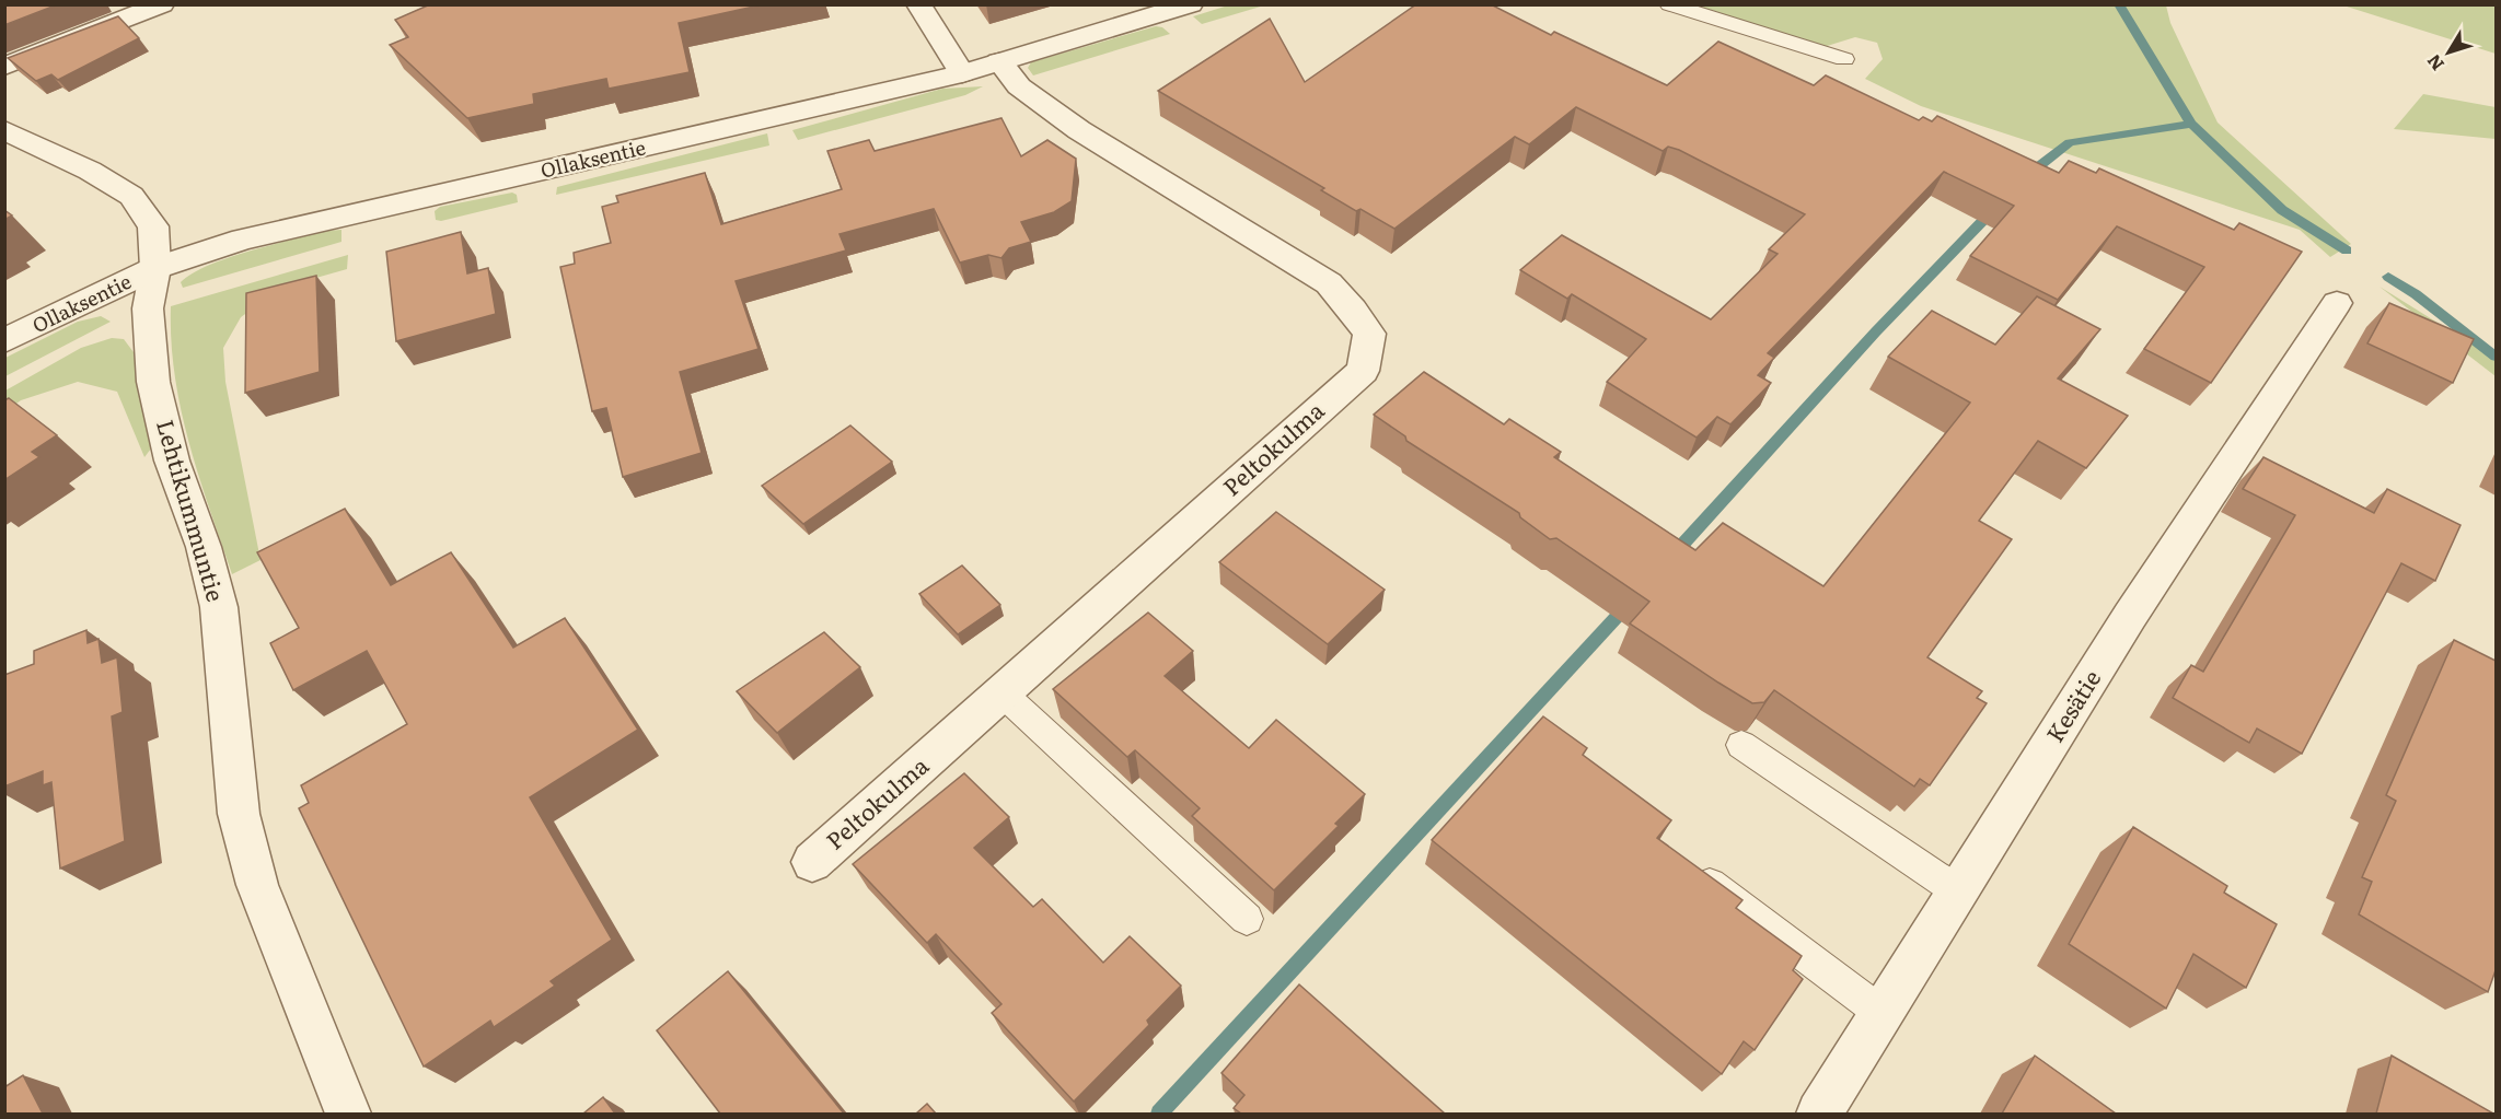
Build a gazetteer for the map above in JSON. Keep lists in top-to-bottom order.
{
  "streets": {
    "street": [
      "Ollaksentie",
      "Peltokulma",
      "Lehtikummuntie",
      "Kesätie"
    ]
  },
  "crossings": [
    ["Ollaksentie", "Peltokulma"],
    ["Ollaksentie", "Lehtikummuntie"]
  ],
  "north": "bottom left"
}
